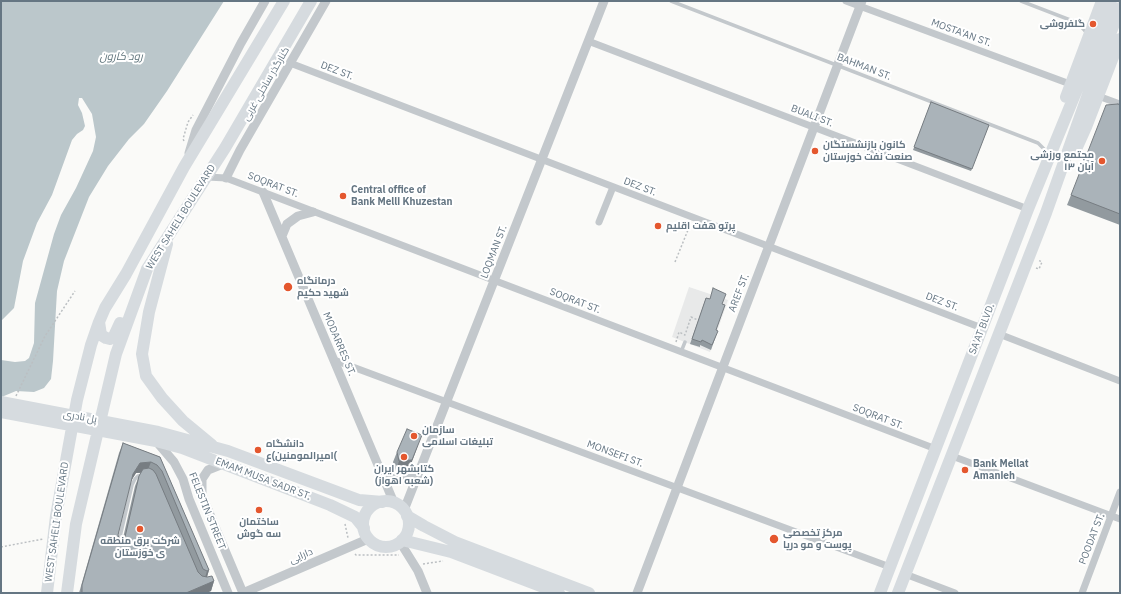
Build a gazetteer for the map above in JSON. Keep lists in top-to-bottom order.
{
  "streets": {
    "main road": [
      "WEST SAHELI BOULEVARD",
      "SA'AT BLVD.",
      "پل نادری",
      "EMAM MUSA SADR ST."
    ],
    "street": [
      "MOSTA'AN ST.",
      "DEZ ST.",
      "کنارگذر ساحلی غربی",
      "BUALI ST.",
      "SOQRAT ST.",
      "LOQMAN ST.",
      "AREF ST.",
      "MODARRES ST.",
      "MONSEFI ST.",
      "FELESTIN STREET",
      "POODAT ST.",
      "دارایی"
    ],
    "lane": ["BAHMAN ST."]
  },
  "crossings": [
    ["MOSTA'AN ST.", "AREF ST."],
    ["BAHMAN ST.", "AREF ST."],
    ["DEZ ST.", "کنارگذر ساحلی غربی"],
    ["DEZ ST.", "LOQMAN ST."],
    ["DEZ ST.", "AREF ST."],
    ["DEZ ST.", "SA'AT BLVD."],
    ["کنارگذر ساحلی غربی", "SOQRAT ST."],
    ["BUALI ST.", "LOQMAN ST."],
    ["BUALI ST.", "AREF ST."],
    ["BUALI ST.", "SA'AT BLVD."],
    ["SOQRAT ST.", "WEST SAHELI BOULEVARD"],
    ["SOQRAT ST.", "LOQMAN ST."],
    ["SOQRAT ST.", "AREF ST."],
    ["SOQRAT ST.", "SA'AT BLVD."],
    ["SOQRAT ST.", "MODARRES ST."],
    ["LOQMAN ST.", "MODARRES ST."],
    ["LOQMAN ST.", "MONSEFI ST."],
    ["LOQMAN ST.", "EMAM MUSA SADR ST."],
    ["LOQMAN ST.", "دارایی"],
    ["AREF ST.", "MONSEFI ST."],
    ["SA'AT BLVD.", "MONSEFI ST."],
    ["MODARRES ST.", "MONSEFI ST."],
    ["MODARRES ST.", "EMAM MUSA SADR ST."],
    ["MODARRES ST.", "دارایی"],
    ["پل نادری", "EMAM MUSA SADR ST."],
    ["پل نادری", "FELESTIN STREET"],
    ["EMAM MUSA SADR ST.", "FELESTIN STREET"],
    ["EMAM MUSA SADR ST.", "دارایی"],
    ["FELESTIN STREET", "دارایی"]
  ],
  "water": ["رود کارون"],
  "places": [
    "گلفروشی",
    "کانون بازنشستگان صنعت نفت خوزستان",
    "مجتمع ورزشی ۱۳ آبان",
    "Central office of Bank Melli Khuzestan",
    "پرتو هفت اقلیم",
    "درمانگاه شهید حکیم",
    "سازمان تبلیغات اسلامی",
    "دانشگاه امیرالمومنین)ع(",
    "کتابشهر ایران (شعبه اهواز)",
    "Bank Mellat Amanieh",
    "ساختمان سه گوش",
    "شرکت برق منطقه ی خوزستان",
    "مرکز تخصصی پوست و مو دریا"
  ]
}
